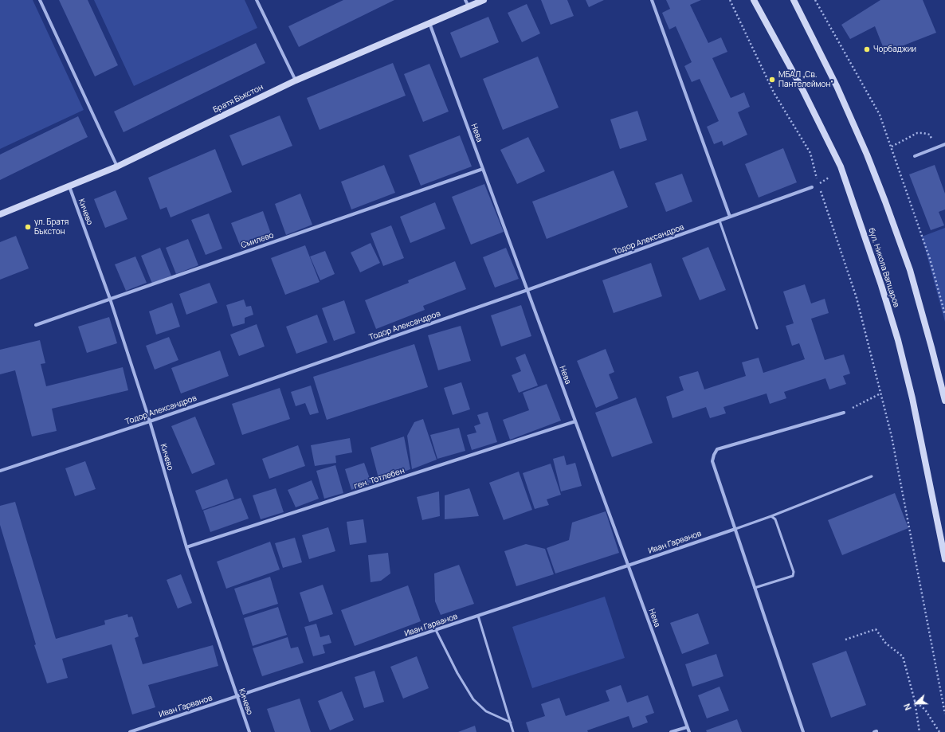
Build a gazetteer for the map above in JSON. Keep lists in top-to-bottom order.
{
  "streets": {
    "street": [
      "Братя Бъкстон",
      "Нева",
      "Кичево",
      "Тодор Александров",
      "Смилево",
      "бул. Никола Вапцаров",
      "ген. Тотлебен",
      "Иван Гарванов"
    ]
  },
  "crossings": [
    ["Братя Бъкстон", "Нева"],
    ["Братя Бъкстон", "Кичево"],
    ["Нева", "Тодор Александров"],
    ["Нева", "Смилево"],
    ["Нева", "ген. Тотлебен"],
    ["Нева", "Иван Гарванов"],
    ["Кичево", "Тодор Александров"],
    ["Кичево", "Смилево"],
    ["Кичево", "ген. Тотлебен"],
    ["Кичево", "Иван Гарванов"]
  ],
  "places": ["Чорбаджии", "МБАЛ „Св. Пантелеймон“", "ул. Братя Бъкстон"],
  "north": "left"
}
